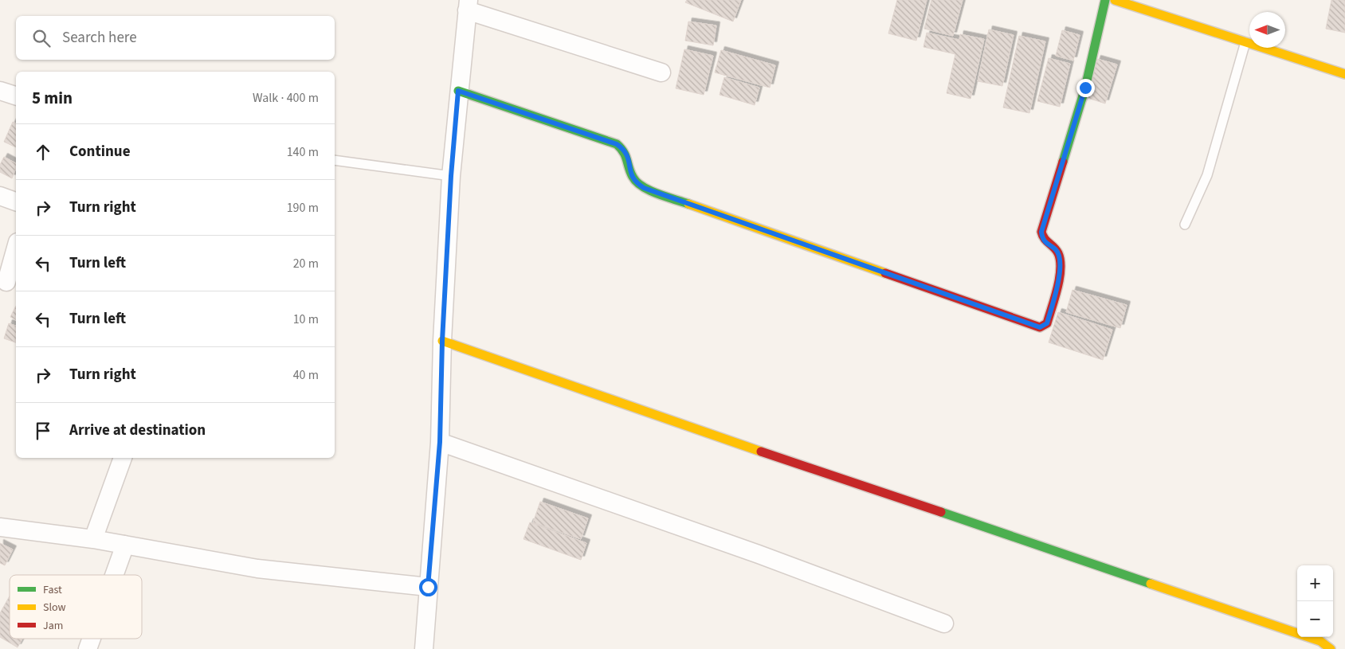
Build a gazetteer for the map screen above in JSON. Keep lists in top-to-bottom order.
{
  "legend": ["Fast", "Slow", "Jam"],
  "north": "left",
  "page": {
    "search": "Search here",
    "heading": ["5 min", "Walk · 400 m"],
    "list": [
      ["Continue", "140 m"],
      ["Turn right", "190 m"],
      ["Turn left", "20 m"],
      ["Turn left", "10 m"],
      ["Turn right", "40 m"],
      "Arrive at destination"
    ],
    "map_buttons": ["+", "−"]
  }
}
